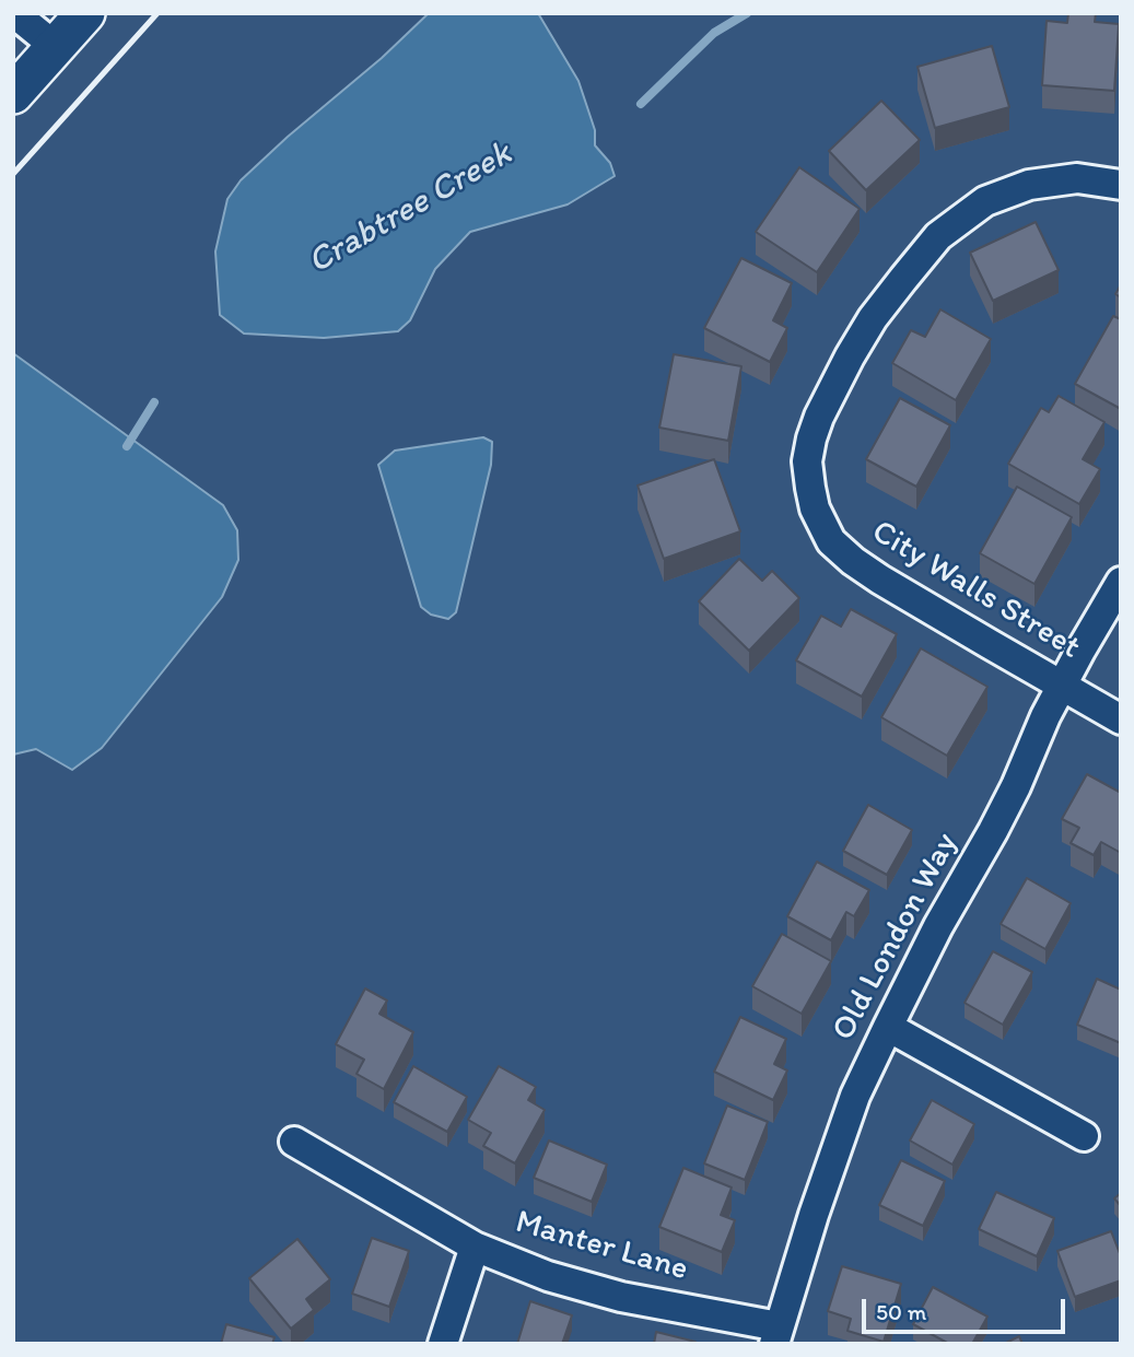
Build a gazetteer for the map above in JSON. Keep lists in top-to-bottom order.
{
  "streets": {
    "street": ["City Walls Street", "Old London Way", "Manter Lane"]
  },
  "crossings": [
    ["City Walls Street", "Old London Way"],
    ["Old London Way", "Manter Lane"]
  ],
  "water": ["Crabtree Creek"],
  "scale_bar": "50 m"
}
